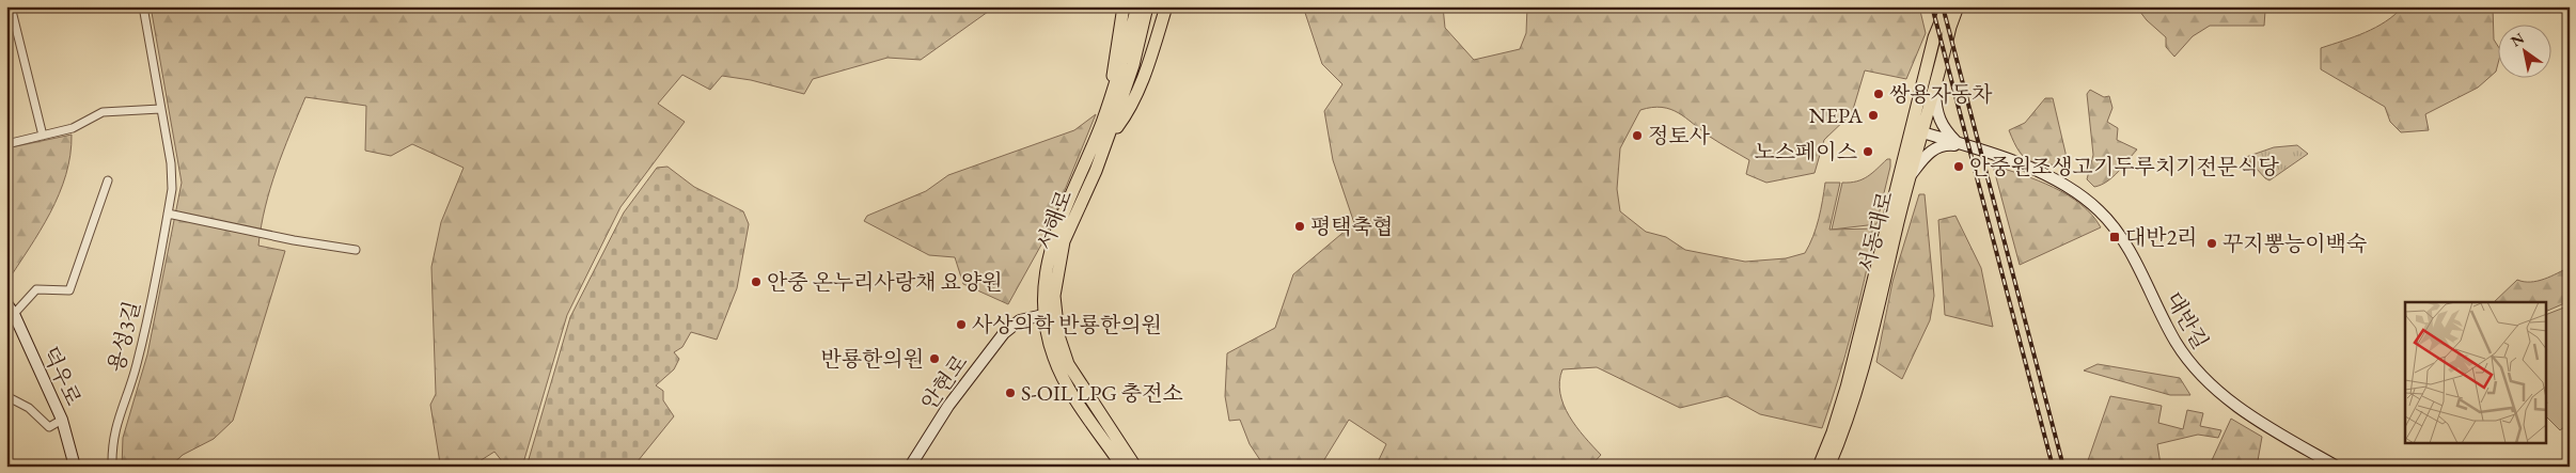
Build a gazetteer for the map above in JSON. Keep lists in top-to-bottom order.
{
  "streets": {
    "main road": ["서해로", "서동대로"],
    "street": [
      "대반길",
      "용성3길",
      "덕우로",
      "안현로"
    ]
  },
  "crossings": [
    ["서해로", "안현로"],
    ["서동대로", "대반길"]
  ],
  "places": {
    "other": [
      "쌍용자동차",
      "NEPA",
      "정토사",
      "노스페이스",
      "안중원조생고기두루치기전문식당",
      "평택축협",
      "꾸지뽕능이백숙",
      "안중 온누리사랑채 요양원",
      "사상의학 반룡한의원",
      "반룡한의원",
      "S-OIL LPG 충전소"
    ],
    "transit": ["대반2리"]
  },
  "north": "top left"
}
